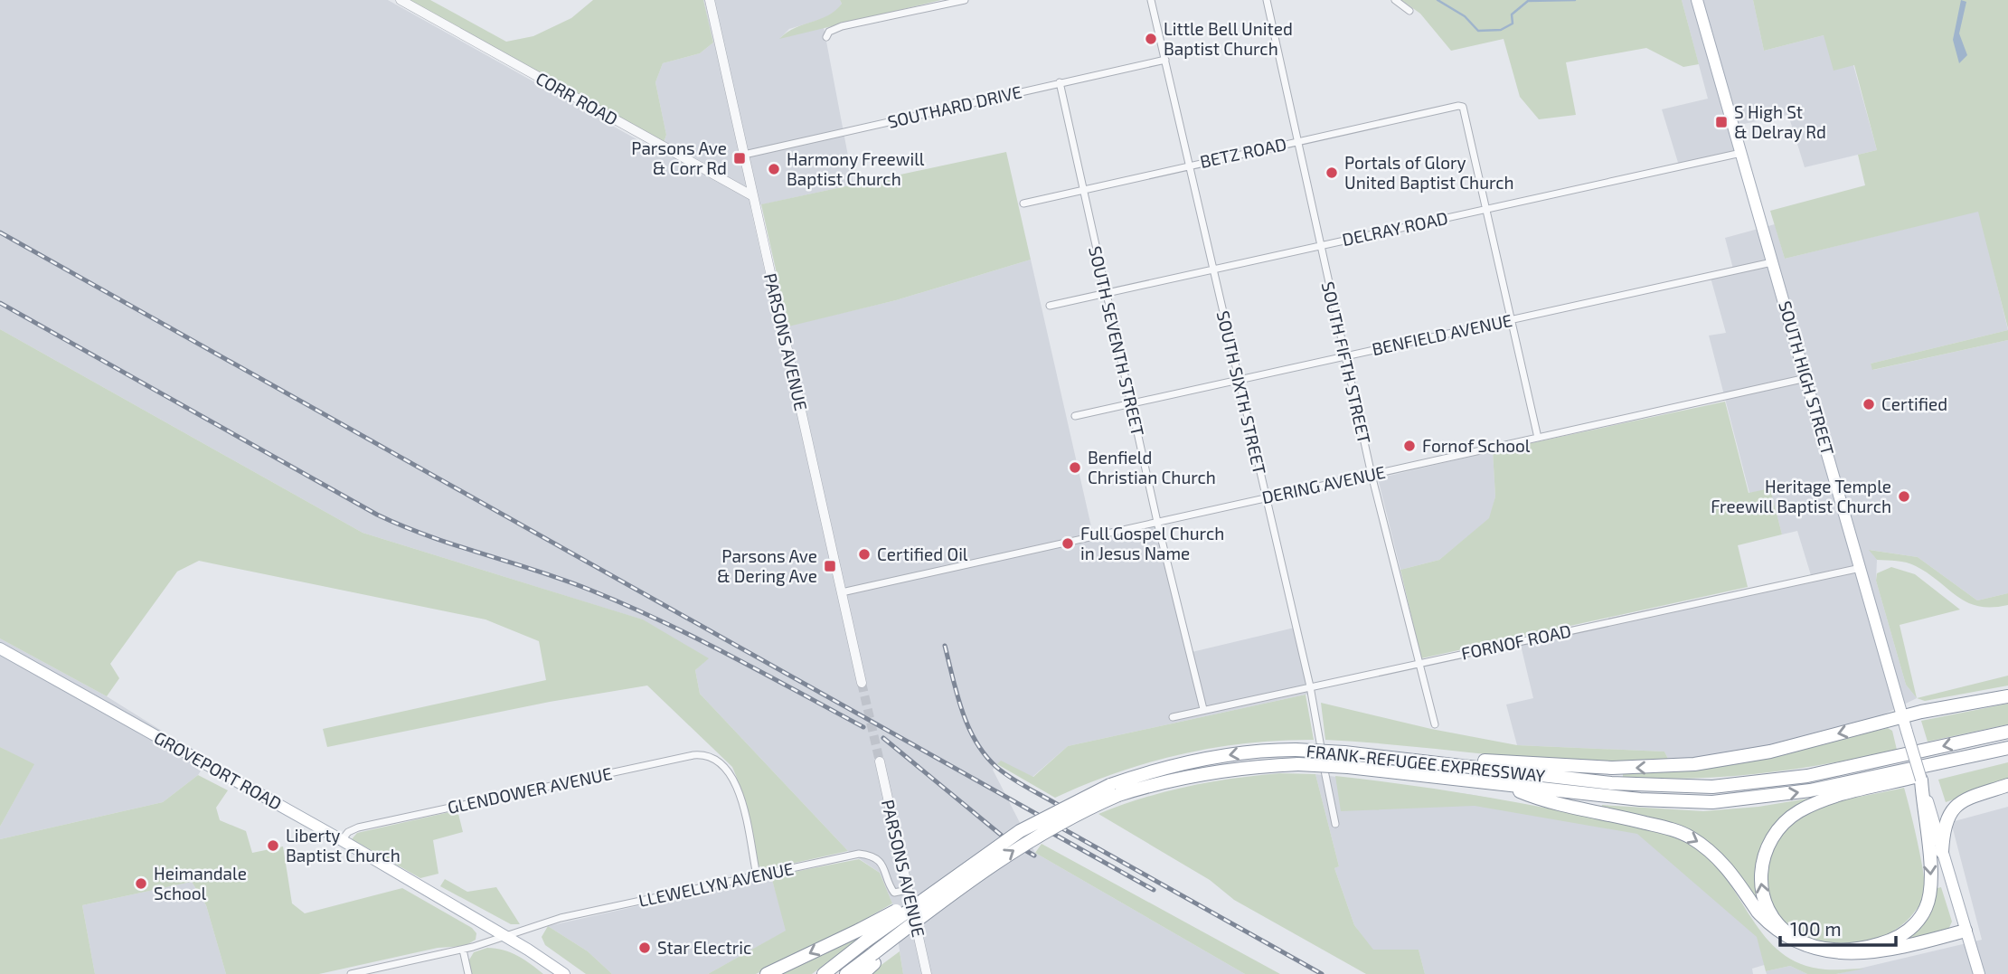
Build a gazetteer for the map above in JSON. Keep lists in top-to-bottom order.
{
  "streets": {
    "highway": ["FRANK-REFUGEE EXPRESSWAY"],
    "main road": ["SOUTH HIGH STREET", "GROVEPORT ROAD"],
    "street": [
      "CORR ROAD",
      "SOUTHARD DRIVE",
      "BETZ ROAD",
      "DELRAY ROAD",
      "BENFIELD AVENUE",
      "SOUTH SEVENTH STREET",
      "PARSONS AVENUE",
      "SOUTH FIFTH STREET",
      "SOUTH SIXTH STREET",
      "DERING AVENUE",
      "FORNOF ROAD",
      "GLENDOWER AVENUE",
      "LLEWELLYN AVENUE"
    ]
  },
  "crossings": [
    ["CORR ROAD", "PARSONS AVENUE"],
    ["SOUTHARD DRIVE", "SOUTH SEVENTH STREET"],
    ["SOUTHARD DRIVE", "PARSONS AVENUE"],
    ["SOUTHARD DRIVE", "SOUTH SIXTH STREET"],
    ["BETZ ROAD", "DELRAY ROAD"],
    ["BETZ ROAD", "SOUTH SEVENTH STREET"],
    ["BETZ ROAD", "SOUTH FIFTH STREET"],
    ["BETZ ROAD", "SOUTH SIXTH STREET"],
    ["DELRAY ROAD", "SOUTH SEVENTH STREET"],
    ["DELRAY ROAD", "SOUTH FIFTH STREET"],
    ["DELRAY ROAD", "SOUTH HIGH STREET"],
    ["DELRAY ROAD", "SOUTH SIXTH STREET"],
    ["BENFIELD AVENUE", "SOUTH SEVENTH STREET"],
    ["BENFIELD AVENUE", "SOUTH FIFTH STREET"],
    ["BENFIELD AVENUE", "SOUTH HIGH STREET"],
    ["BENFIELD AVENUE", "SOUTH SIXTH STREET"],
    ["SOUTH SEVENTH STREET", "DERING AVENUE"],
    ["SOUTH SEVENTH STREET", "FORNOF ROAD"],
    ["PARSONS AVENUE", "DERING AVENUE"],
    ["PARSONS AVENUE", "LLEWELLYN AVENUE"],
    ["SOUTH FIFTH STREET", "DERING AVENUE"],
    ["SOUTH FIFTH STREET", "FORNOF ROAD"],
    ["SOUTH HIGH STREET", "DERING AVENUE"],
    ["SOUTH HIGH STREET", "FORNOF ROAD"],
    ["SOUTH SIXTH STREET", "DERING AVENUE"],
    ["SOUTH SIXTH STREET", "FORNOF ROAD"],
    ["GROVEPORT ROAD", "GLENDOWER AVENUE"],
    ["GROVEPORT ROAD", "LLEWELLYN AVENUE"],
    ["GLENDOWER AVENUE", "LLEWELLYN AVENUE"]
  ],
  "places": {
    "other": [
      "Little Bell United Baptist Church",
      "Harmony Freewill Baptist Church",
      "Portals of Glory United Baptist Church",
      "Certified",
      "Fornof School",
      "Benfield Christian Church",
      "Heritage Temple Freewill Baptist Church",
      "Full Gospel Church in Jesus Name",
      "Certified Oil",
      "Liberty Baptist Church",
      "Heimandale School",
      "Star Electric"
    ],
    "transit": ["S High St & Delray Rd", "Parsons Ave & Corr Rd", "Parsons Ave & Dering Ave"]
  },
  "scale_bar": "100 m"
}
